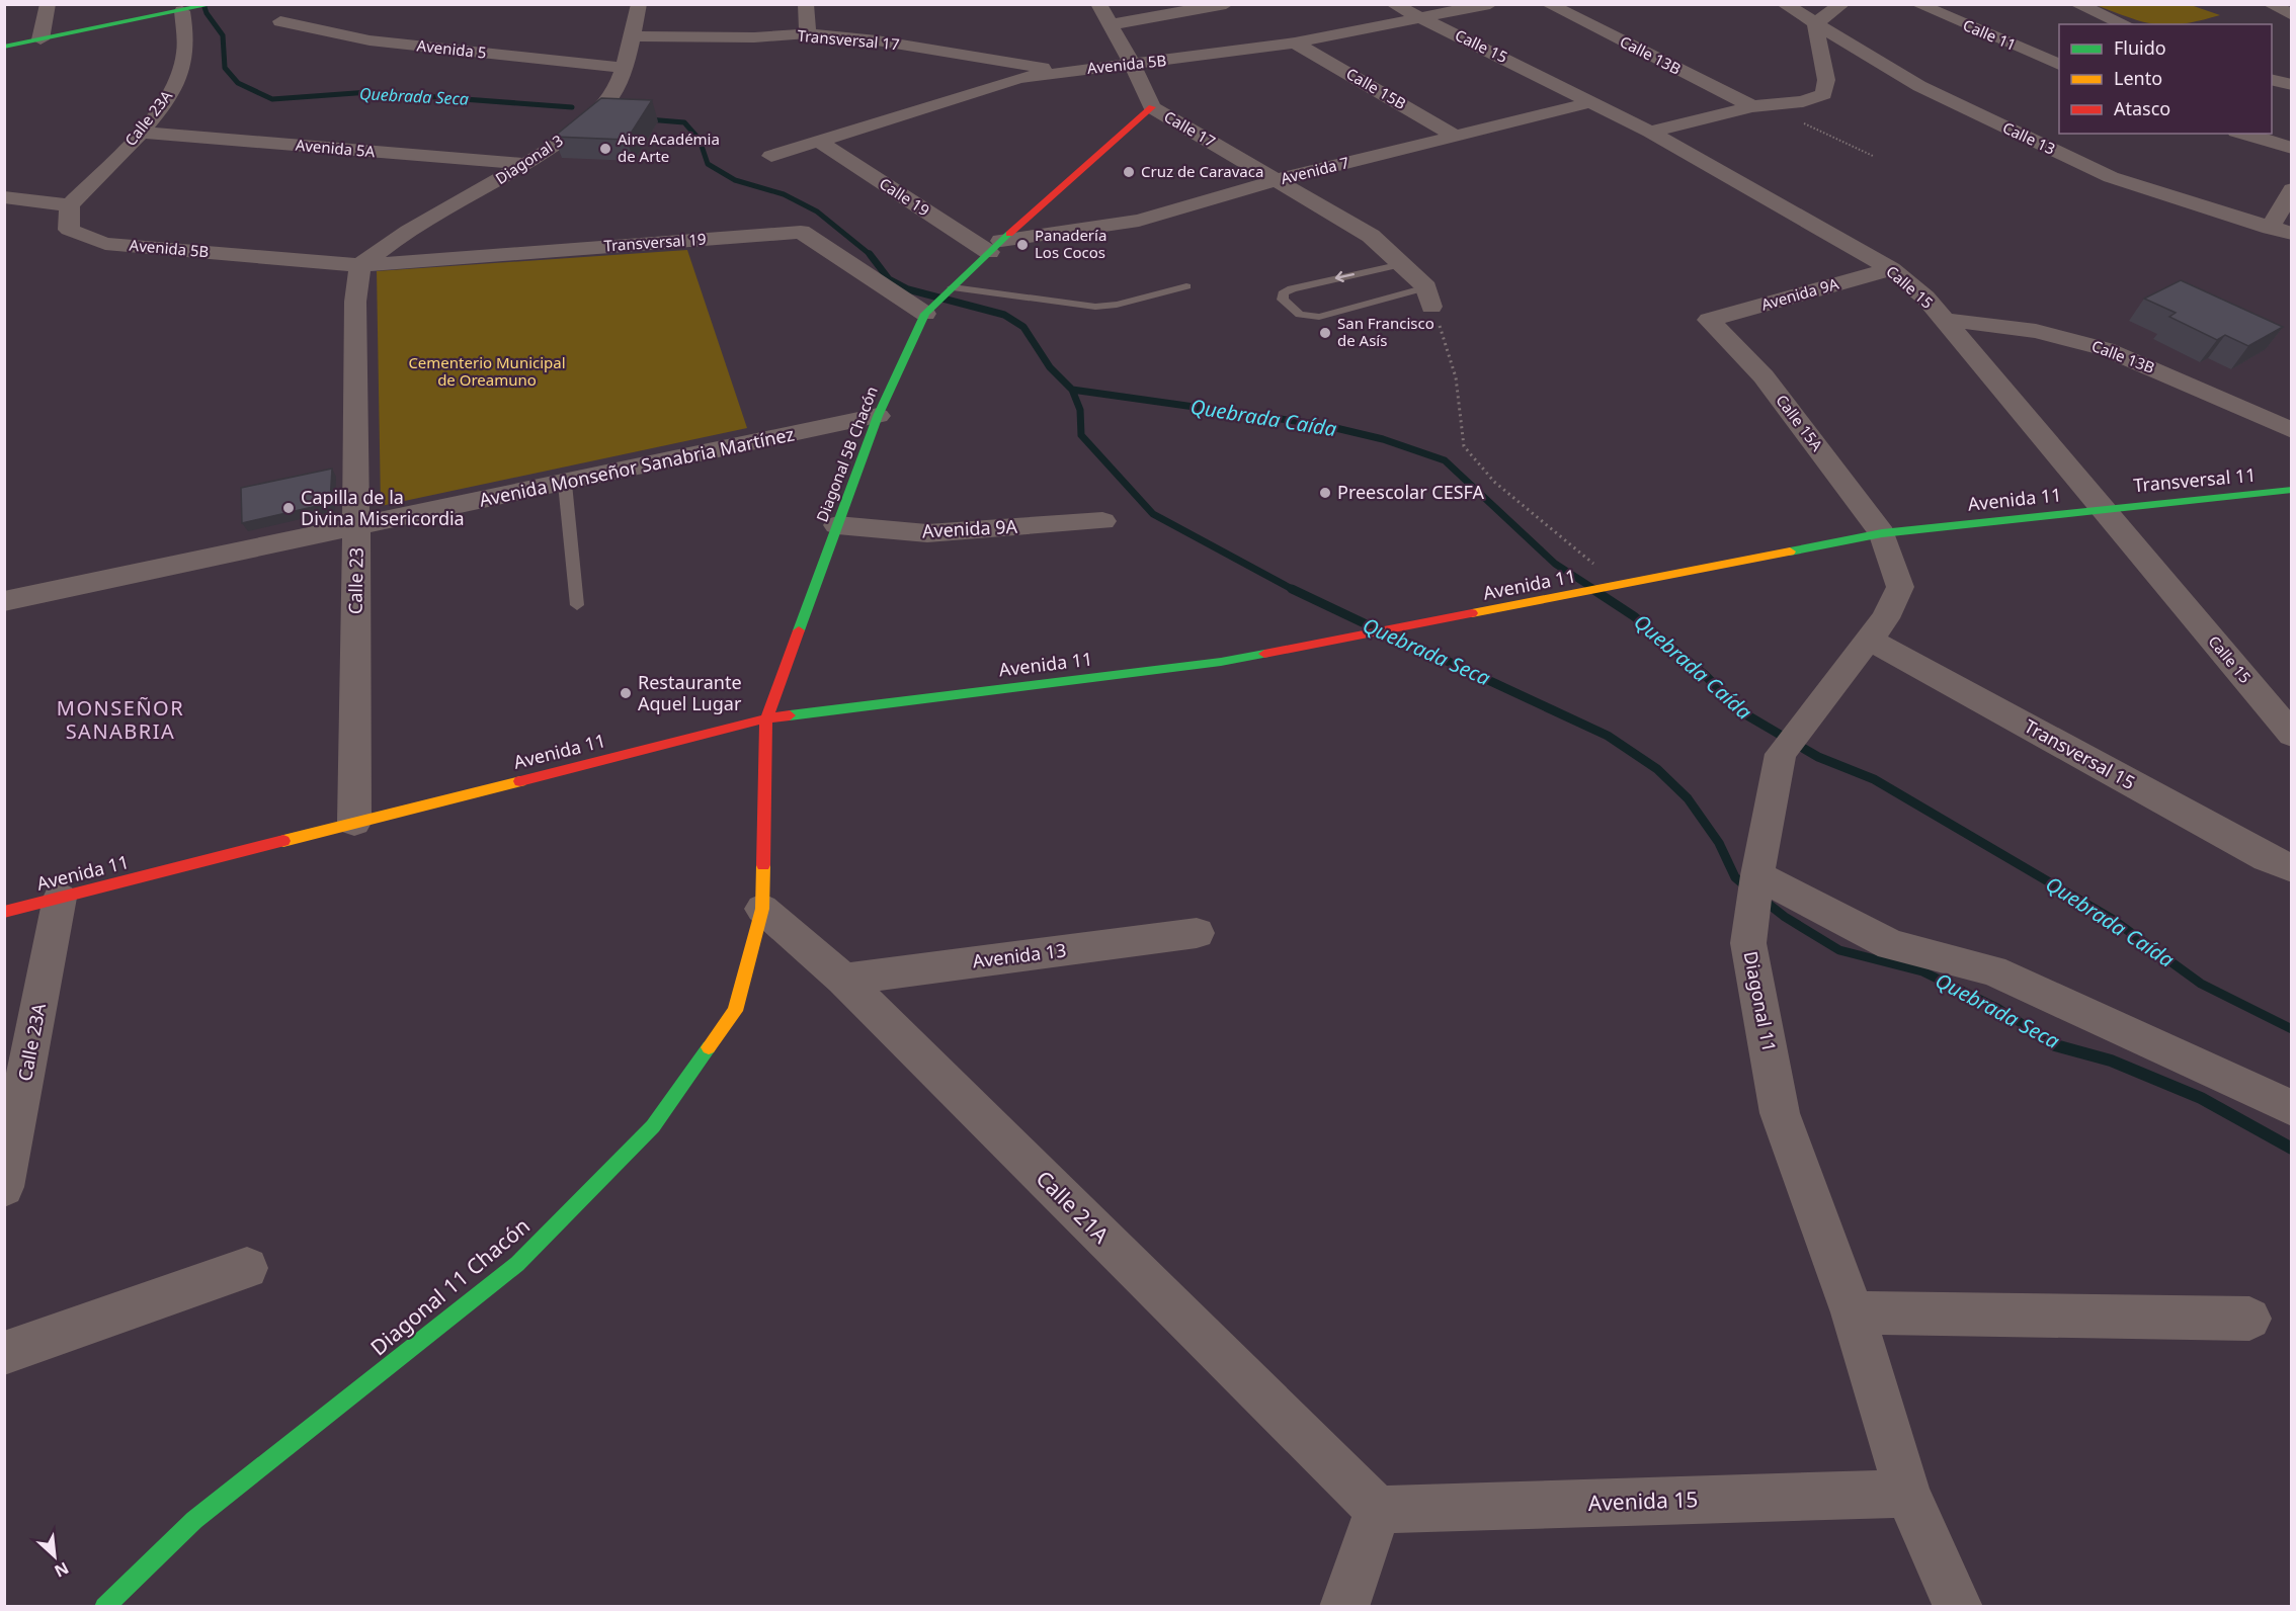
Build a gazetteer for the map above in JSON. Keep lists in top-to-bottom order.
{
  "streets": {
    "street": [
      "Calle 11",
      "Transversal 17",
      "Calle 15",
      "Avenida 5",
      "Calle 13B",
      "Avenida 5B",
      "Calle 15B",
      "Calle 23A",
      "Calle 17",
      "Calle 13",
      "Avenida 5A",
      "Diagonal 3",
      "Avenida 7",
      "Calle 19",
      "Transversal 19",
      "Avenida 9A",
      "Calle 15A",
      "Diagonal 5B Chacón",
      "Avenida Monseñor Sanabria Martínez",
      "Transversal 11",
      "Avenida 11",
      "Calle 23",
      "Transversal 15",
      "Avenida 13",
      "Diagonal 11",
      "Calle 21A",
      "Diagonal 11 Chacón",
      "Avenida 15"
    ]
  },
  "crossings": [
    ["Transversal 17", "Avenida 5B"],
    ["Transversal 17", "Diagonal 3"],
    ["Calle 15", "Calle 13B"],
    ["Calle 15", "Avenida 5B"],
    ["Calle 15", "Avenida 7"],
    ["Calle 15", "Avenida 9A"],
    ["Calle 15", "Transversal 11"],
    ["Calle 15", "Avenida 11"],
    ["Avenida 5", "Diagonal 3"],
    ["Avenida 5B", "Calle 15B"],
    ["Avenida 5B", "Calle 23A"],
    ["Avenida 5B", "Calle 17"],
    ["Avenida 5B", "Diagonal 3"],
    ["Avenida 5B", "Calle 19"],
    ["Avenida 5B", "Transversal 19"],
    ["Avenida 5B", "Calle 23"],
    ["Calle 15B", "Avenida 7"],
    ["Calle 23A", "Avenida 5A"],
    ["Calle 23A", "Avenida 11"],
    ["Calle 17", "Avenida 7"],
    ["Calle 17", "Diagonal 5B Chacón"],
    ["Avenida 5A", "Diagonal 3"],
    ["Diagonal 3", "Transversal 19"],
    ["Diagonal 3", "Calle 23"],
    ["Avenida 7", "Calle 19"],
    ["Avenida 7", "Diagonal 5B Chacón"],
    ["Calle 19", "Diagonal 5B Chacón"],
    ["Transversal 19", "Diagonal 5B Chacón"],
    ["Transversal 19", "Calle 23"],
    ["Avenida 9A", "Calle 15A"],
    ["Avenida 9A", "Diagonal 5B Chacón"],
    ["Calle 15A", "Avenida 11"],
    ["Calle 15A", "Diagonal 11"],
    ["Diagonal 5B Chacón", "Avenida Monseñor Sanabria Martínez"],
    ["Diagonal 5B Chacón", "Avenida 11"],
    ["Diagonal 5B Chacón", "Calle 21A"],
    ["Diagonal 5B Chacón", "Diagonal 11 Chacón"],
    ["Avenida Monseñor Sanabria Martínez", "Calle 23"],
    ["Transversal 11", "Avenida 11"],
    ["Avenida 11", "Calle 23"],
    ["Avenida 11", "Diagonal 11"],
    ["Transversal 15", "Diagonal 11"],
    ["Avenida 13", "Calle 21A"],
    ["Diagonal 11", "Avenida 15"],
    ["Calle 21A", "Diagonal 11 Chacón"],
    ["Calle 21A", "Avenida 15"]
  ],
  "districts": ["MONSEÑOR SANABRIA"],
  "water": ["Quebrada Seca", "Quebrada Caída"],
  "parks": ["Cementerio Municipal de Oreamuno"],
  "places": [
    "Aire Académia de Arte",
    "Cruz de Caravaca",
    "Panadería Los Cocos",
    "San Francisco de Asís",
    "Preescolar CESFA",
    "Capilla de la Divina Misericordia",
    "Restaurante Aquel Lugar"
  ],
  "legend": ["Fluido", "Lento", "Atasco"],
  "north": "bottom right"
}
